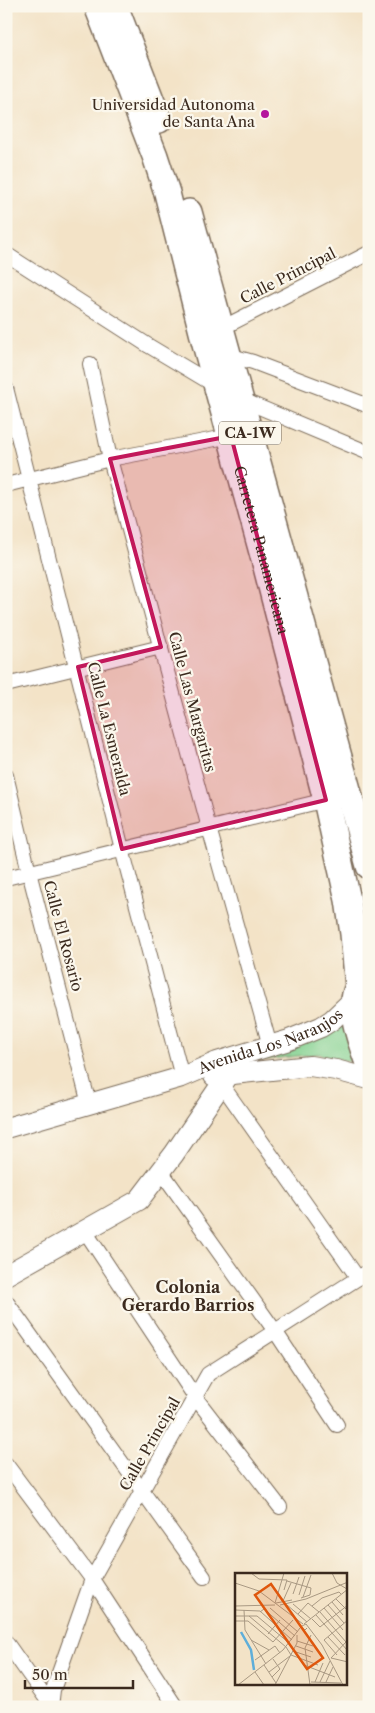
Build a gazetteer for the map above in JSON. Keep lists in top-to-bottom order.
{
  "streets": {
    "highway": ["CA-1W", "Carretera Panamericana"],
    "main road": ["Avenida Los Naranjos"],
    "street": [
      "Calle Principal",
      "Calle Las Margaritas",
      "Calle La Esmeralda",
      "Calle El Rosario"
    ]
  },
  "crossings": [
    ["Calle Principal", "Carretera Panamericana"],
    ["Carretera Panamericana", "Avenida Los Naranjos"],
    ["Calle Las Margaritas", "Avenida Los Naranjos"],
    ["Calle La Esmeralda", "Avenida Los Naranjos"],
    ["Calle El Rosario", "Avenida Los Naranjos"]
  ],
  "districts": ["Colonia Gerardo Barrios"],
  "places": ["Universidad Autonoma de Santa Ana"],
  "scale_bar": "50 m"
}
